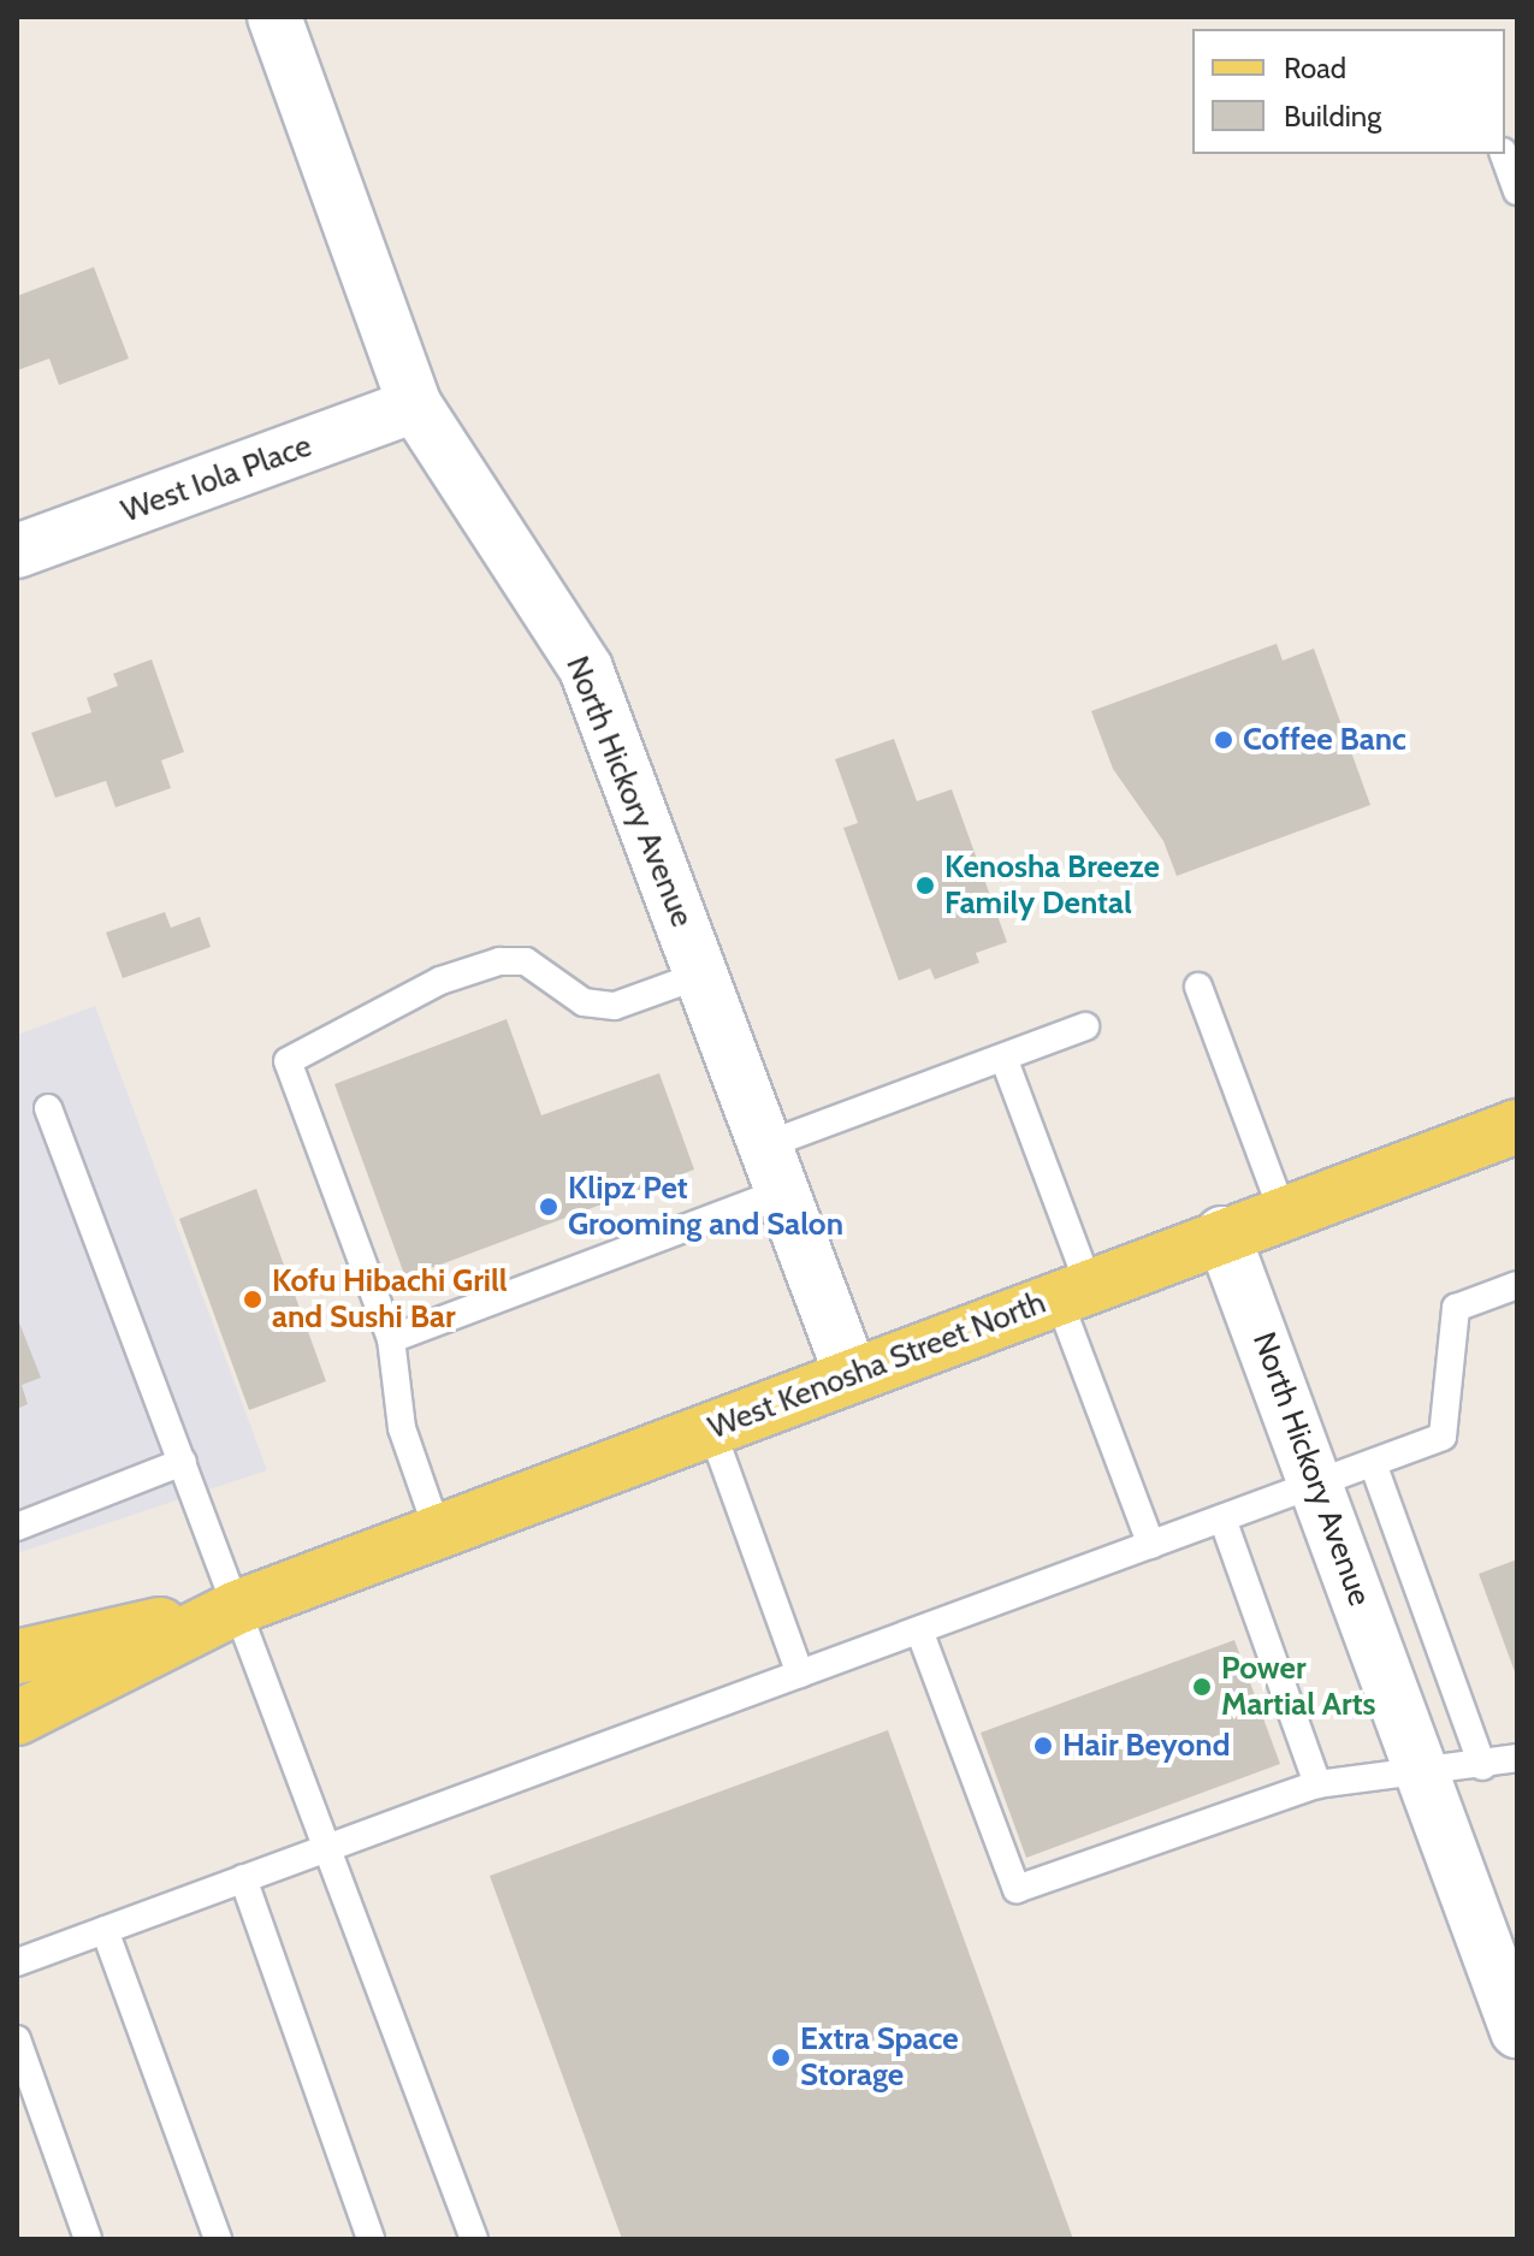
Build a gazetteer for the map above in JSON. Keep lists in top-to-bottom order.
{
  "streets": {
    "main road": ["West Kenosha Street North"],
    "street": ["West Iola Place", "North Hickory Avenue"]
  },
  "crossings": [
    ["West Iola Place", "North Hickory Avenue"],
    ["North Hickory Avenue", "West Kenosha Street North"]
  ],
  "places": [
    "Coffee Banc",
    "Kenosha Breeze Family Dental",
    "Klipz Pet Grooming and Salon",
    "Kofu Hibachi Grill and Sushi Bar",
    "Power Martial Arts",
    "Hair Beyond",
    "Extra Space Storage"
  ],
  "legend": ["Road", "Building"]
}
